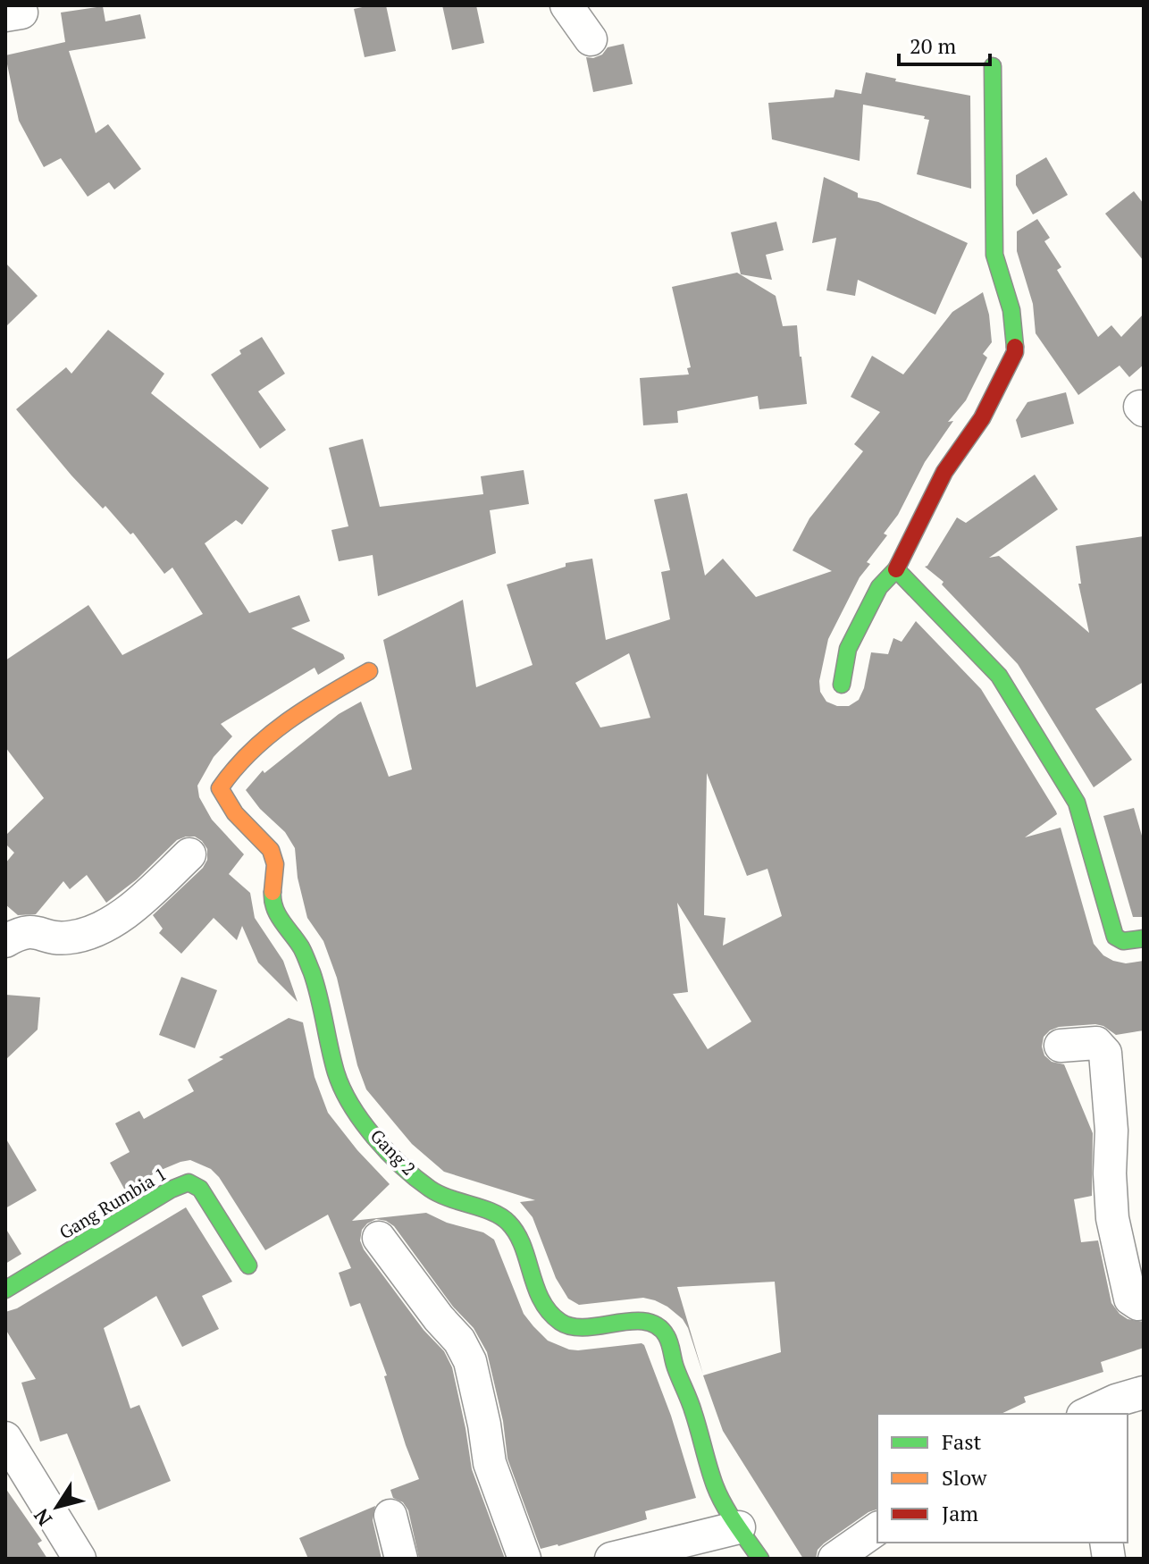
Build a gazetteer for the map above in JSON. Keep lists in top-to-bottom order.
{
  "streets": {
    "street": ["Gang 2", "Gang Rumbia 1"]
  },
  "legend": ["Fast", "Slow", "Jam"],
  "scale_bar": "20 m",
  "north": "bottom left"
}
